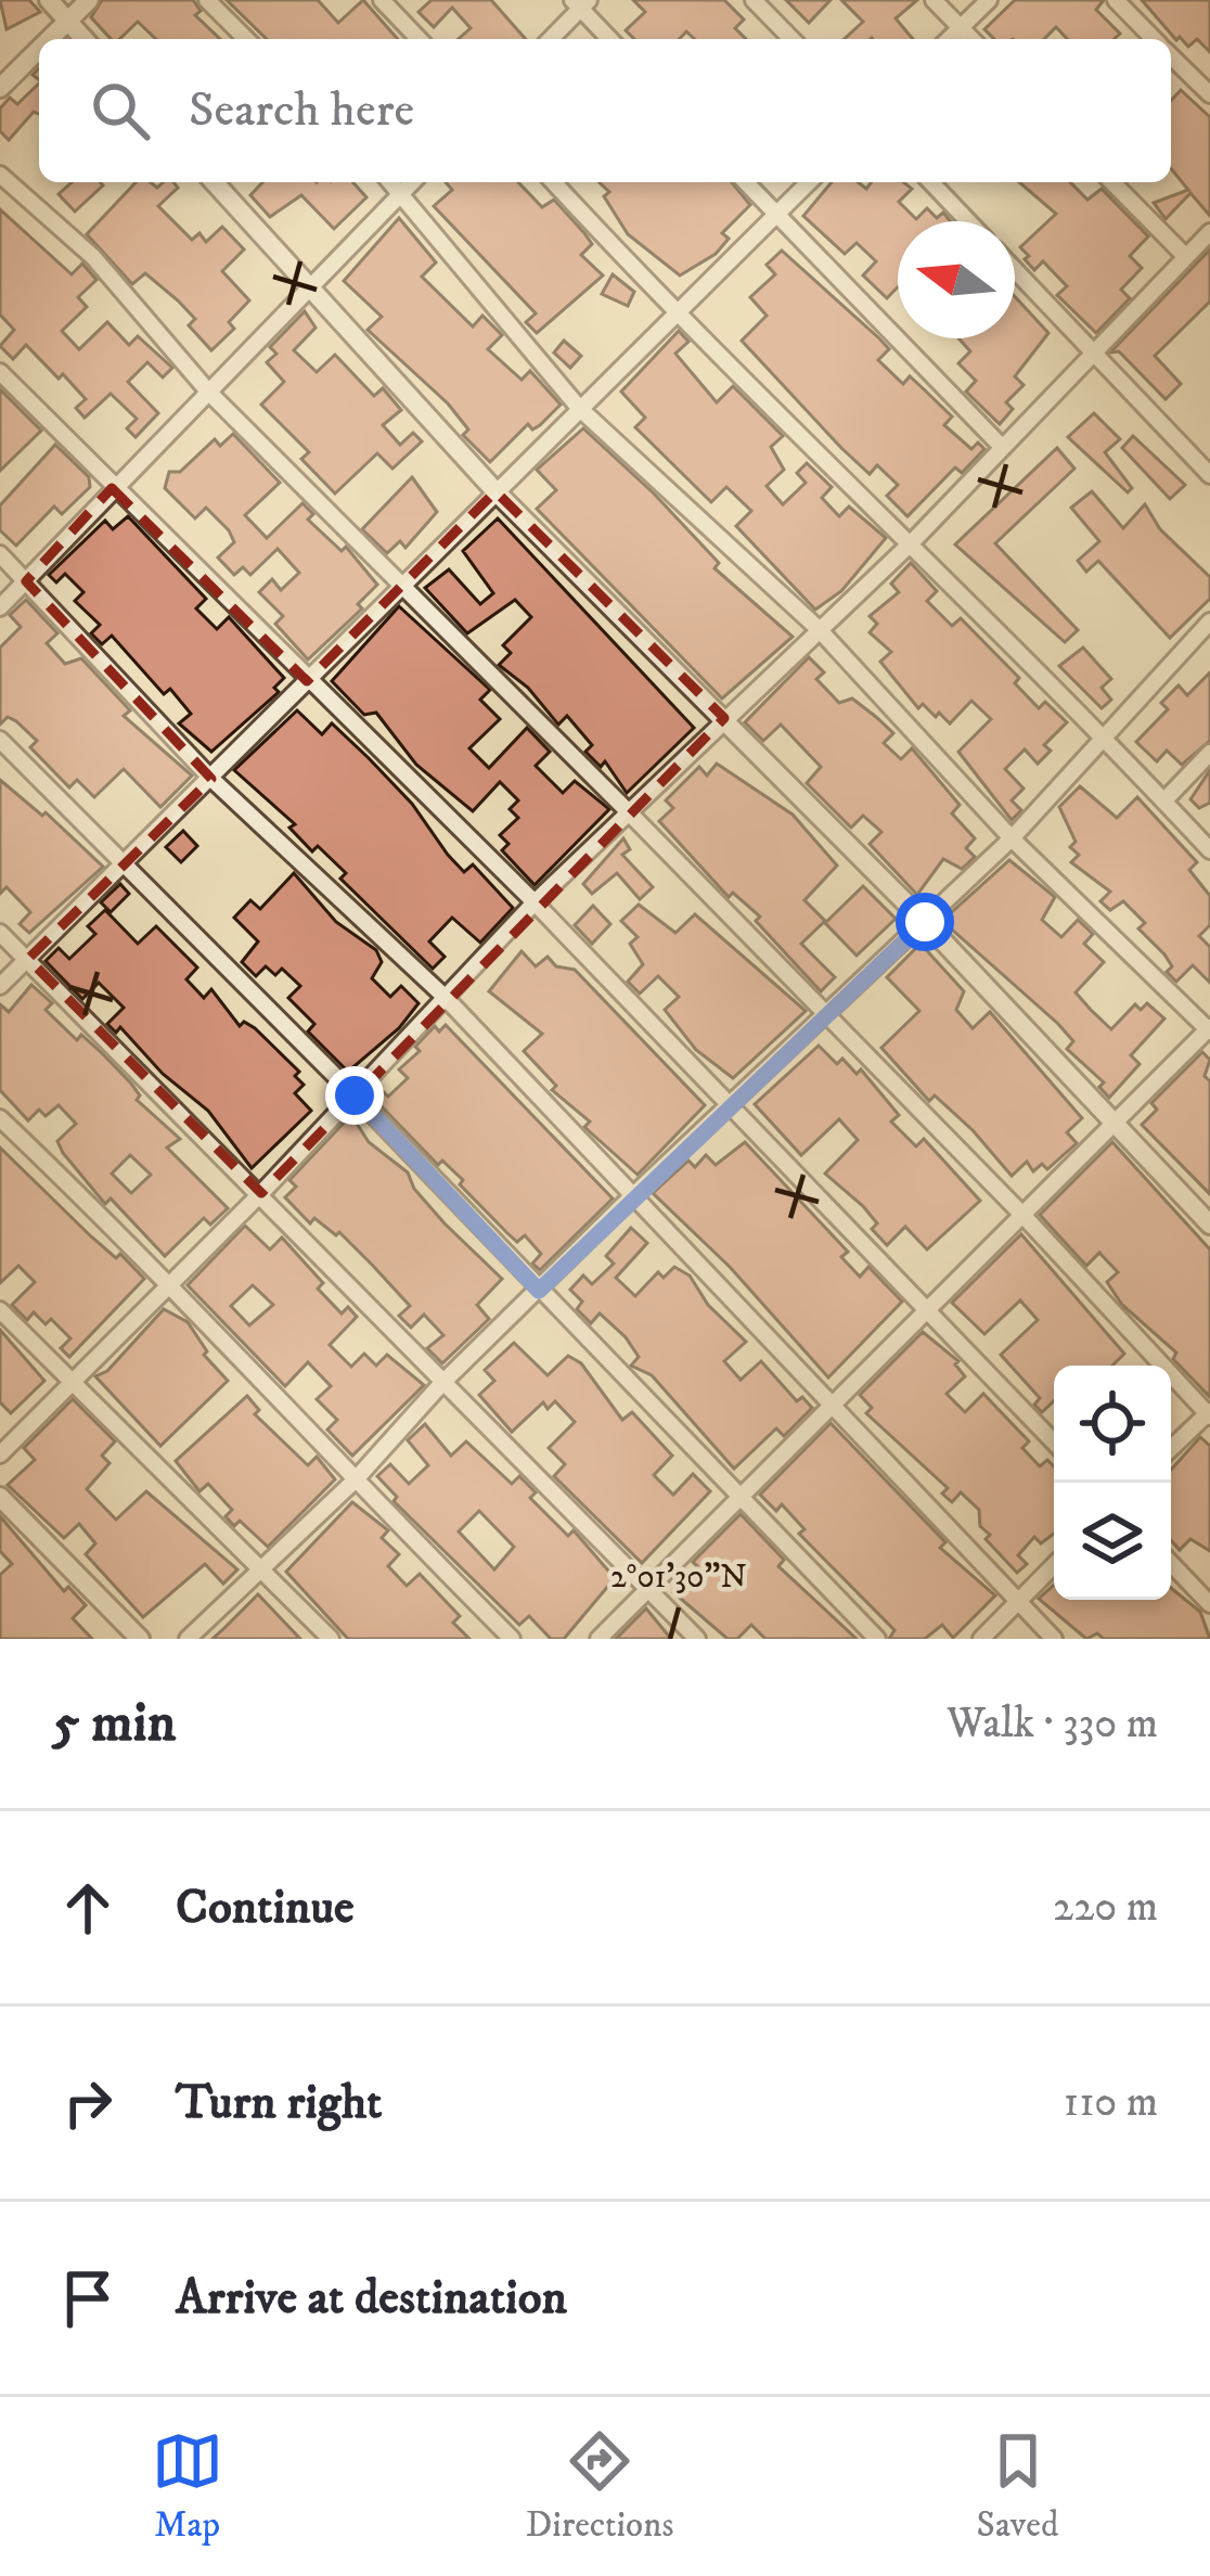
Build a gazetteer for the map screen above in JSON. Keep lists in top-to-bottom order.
{
  "north": "left",
  "page": {
    "search": "Search here",
    "heading": ["5 min", "Walk · 330 m"],
    "list": [
      ["Continue", "220 m"],
      ["Turn right", "110 m"],
      "Arrive at destination"
    ],
    "nav": ["Map", "Directions", "Saved"]
  },
  "coordinates": ["2°01'30\"N"]
}
